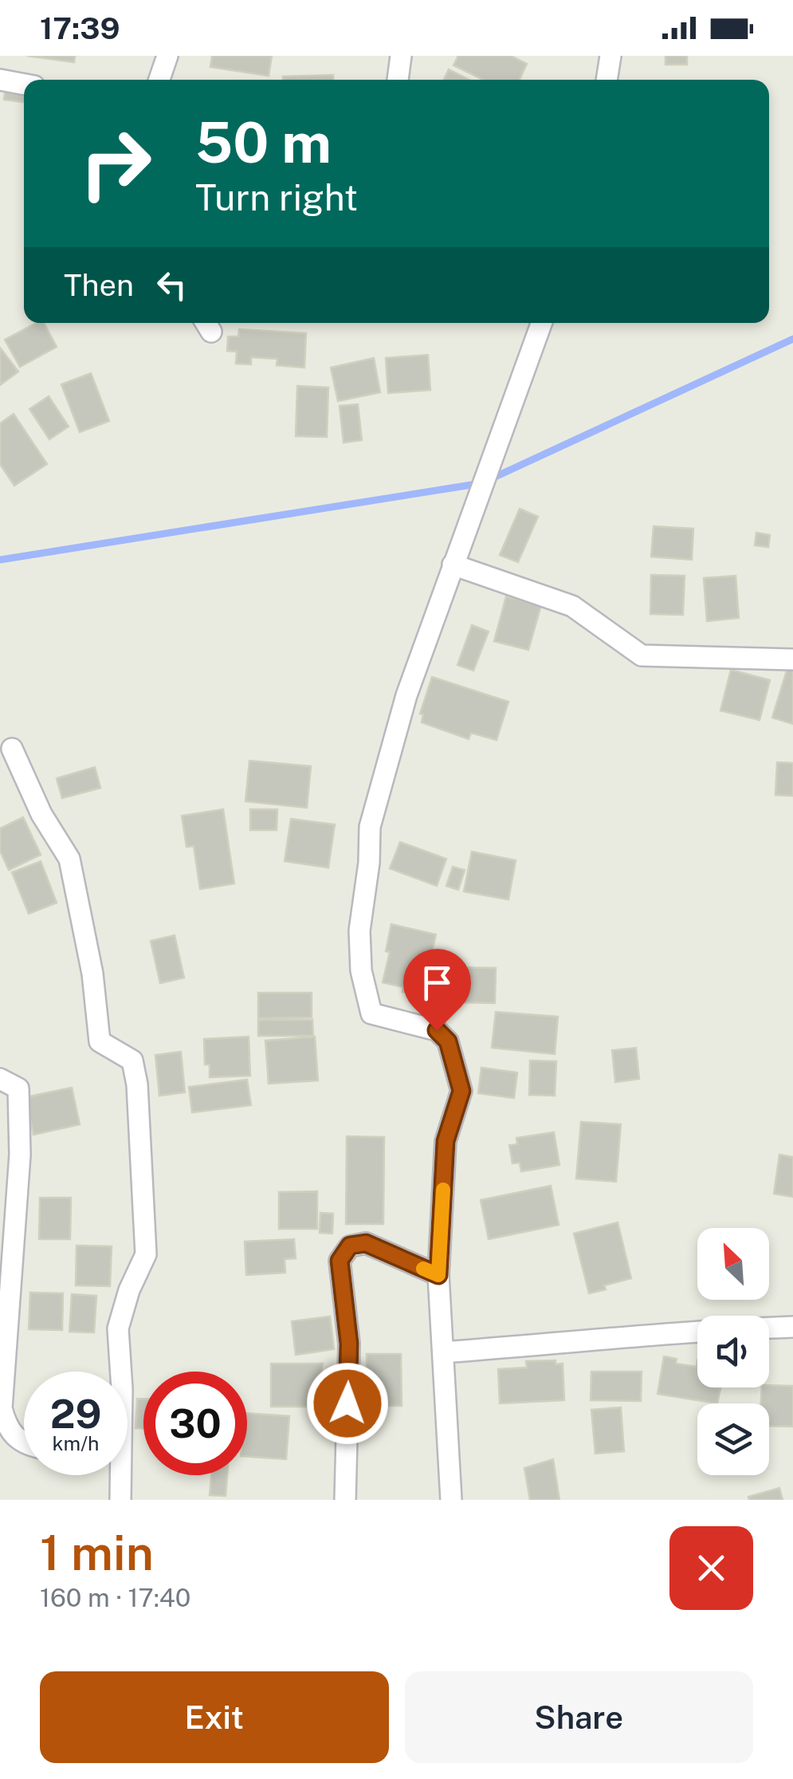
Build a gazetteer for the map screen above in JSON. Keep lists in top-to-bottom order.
{
  "north": "top left",
  "page": {
    "status": "17:39",
    "turn": ["50 m", "Turn right"],
    "then": "Then",
    "speed": "29 km/h",
    "limit": "30",
    "heading": ["1 min", "160 m · 17:40"],
    "buttons": ["Exit", "Share"]
  }
}
